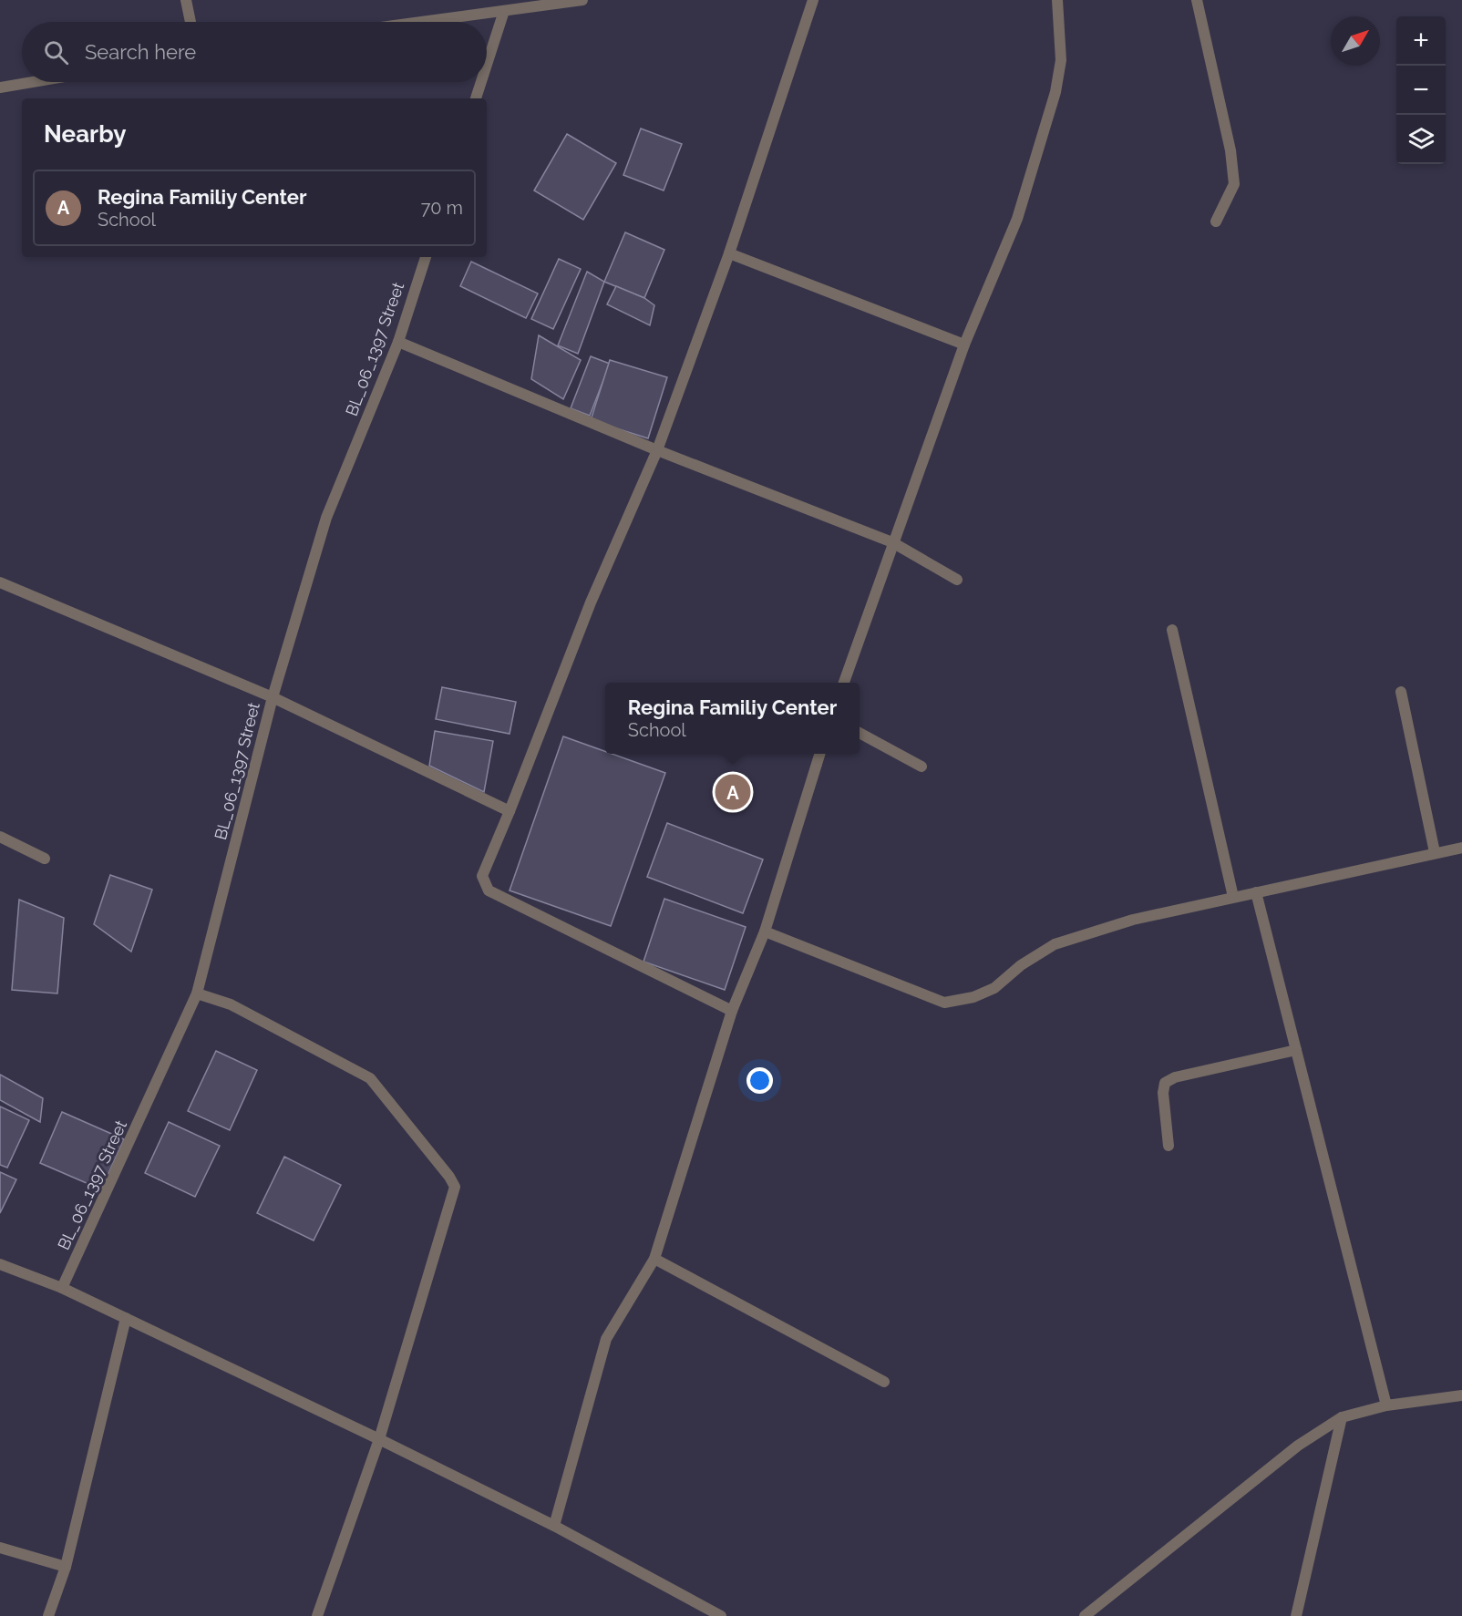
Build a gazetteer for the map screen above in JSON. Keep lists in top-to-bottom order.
{
  "streets": {
    "street": ["BL_06_1397 Street"]
  },
  "north": "top right",
  "page": {
    "map_buttons": ["+", "−"],
    "search": "Search here",
    "heading": "Nearby",
    "list": [
      {
        "mark": "A",
        "name": "Regina Familiy Center",
        "note": "School",
        "value": "70 m"
      }
    ],
    "popup": ["Regina Familiy Center", "School"],
    "pins": "A"
  }
}
